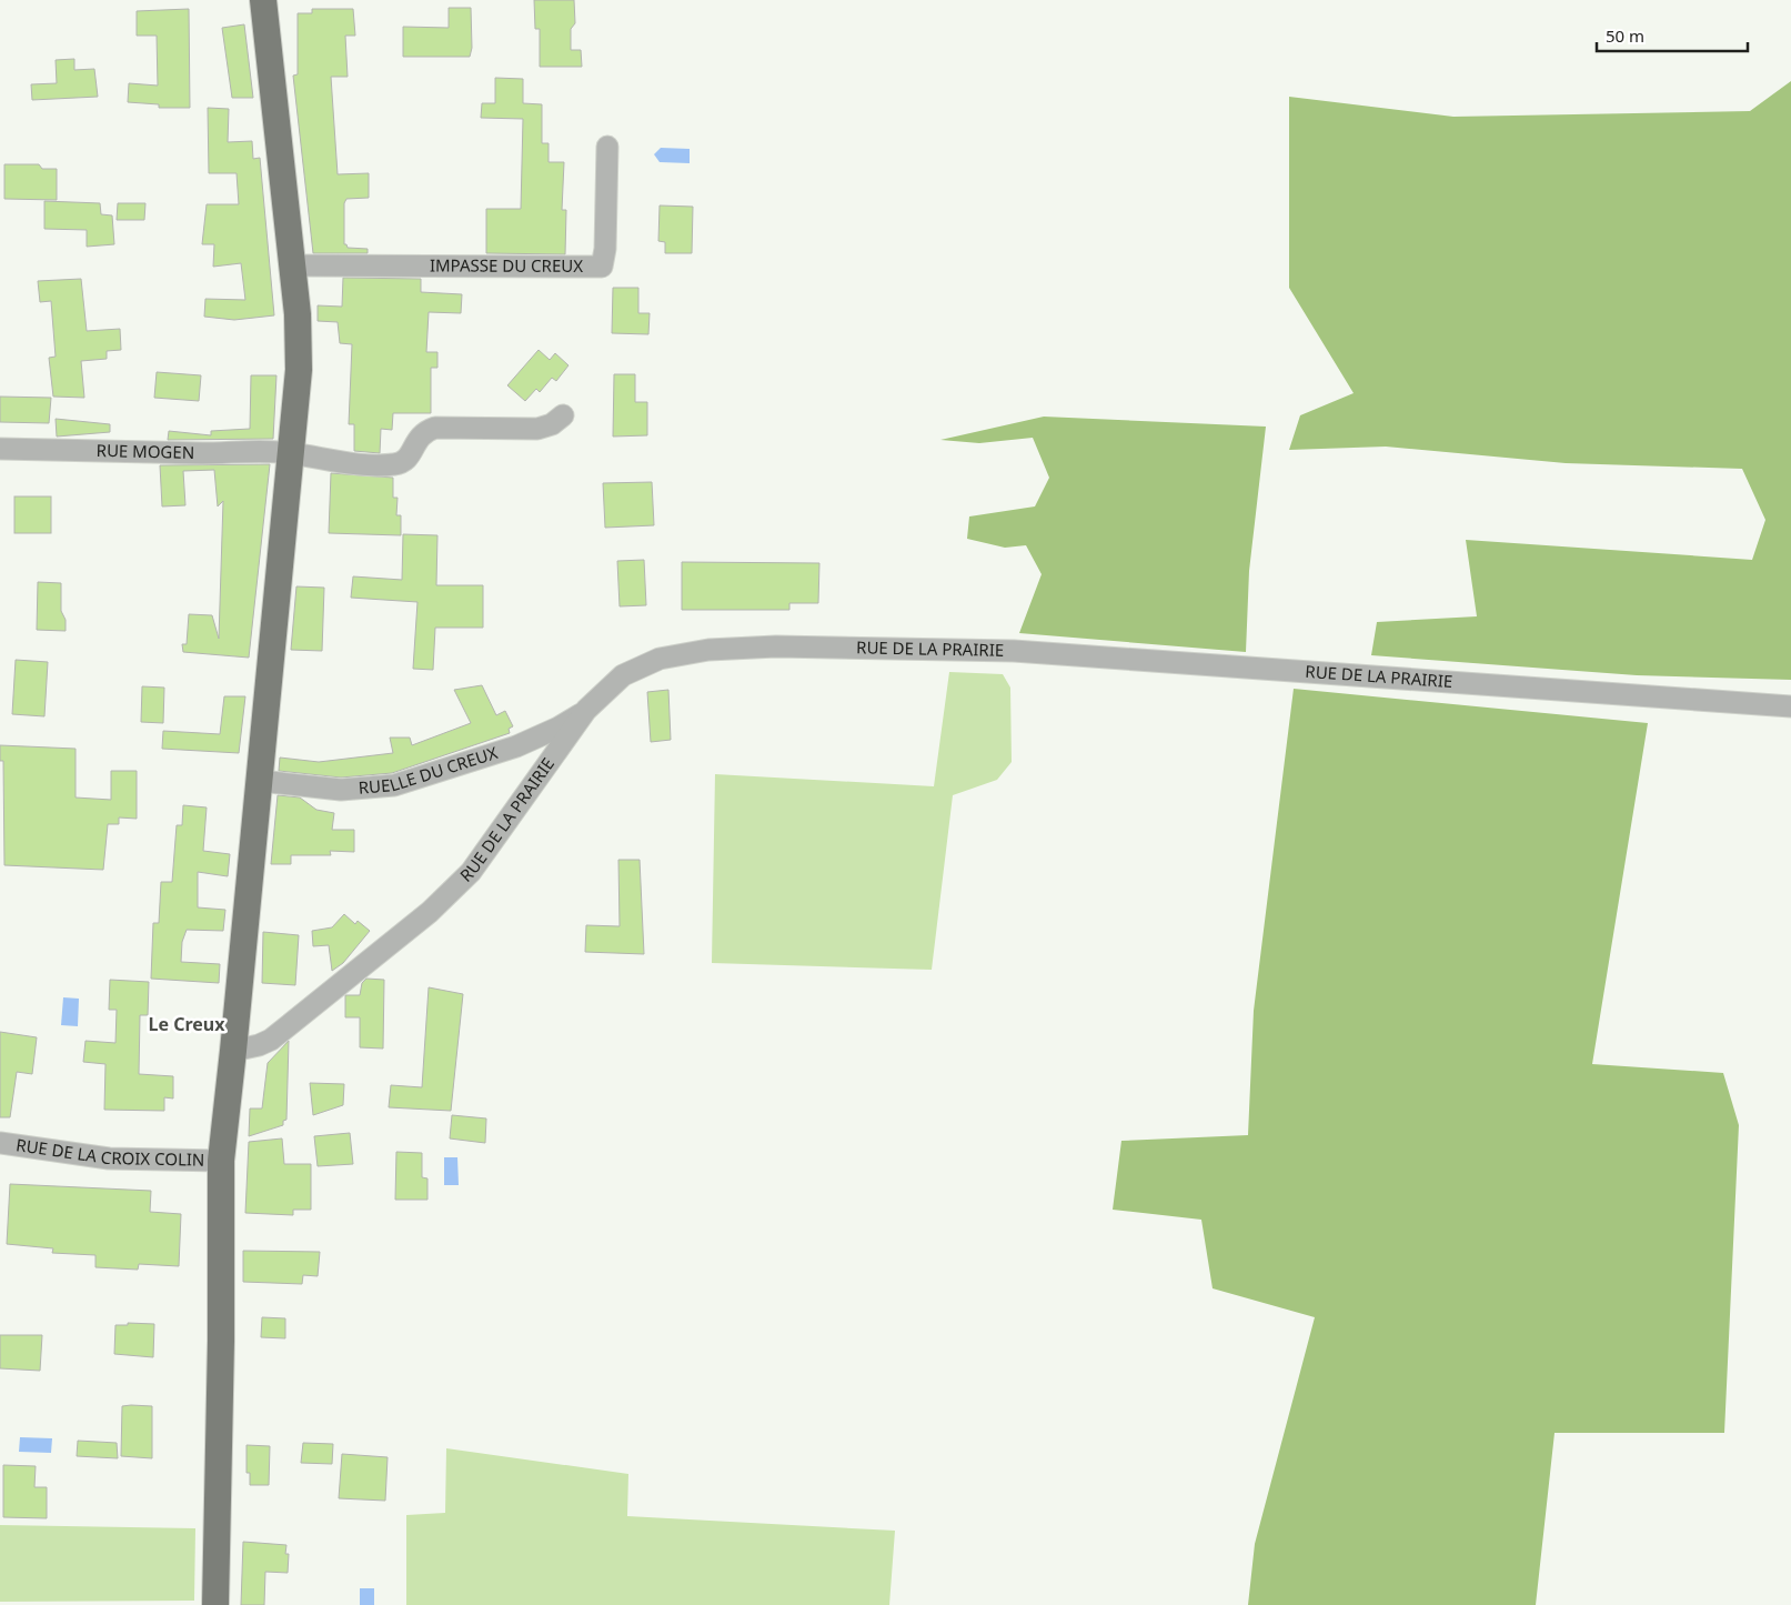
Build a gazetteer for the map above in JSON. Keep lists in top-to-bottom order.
{
  "streets": {
    "street": [
      "IMPASSE DU CREUX",
      "RUE MOGEN",
      "RUE DE LA PRAIRIE",
      "RUELLE DU CREUX",
      "RUE DE LA CROIX COLIN"
    ]
  },
  "crossings": [
    ["RUE DE LA PRAIRIE", "RUELLE DU CREUX"]
  ],
  "districts": ["Le Creux"],
  "scale_bar": "50 m"
}
